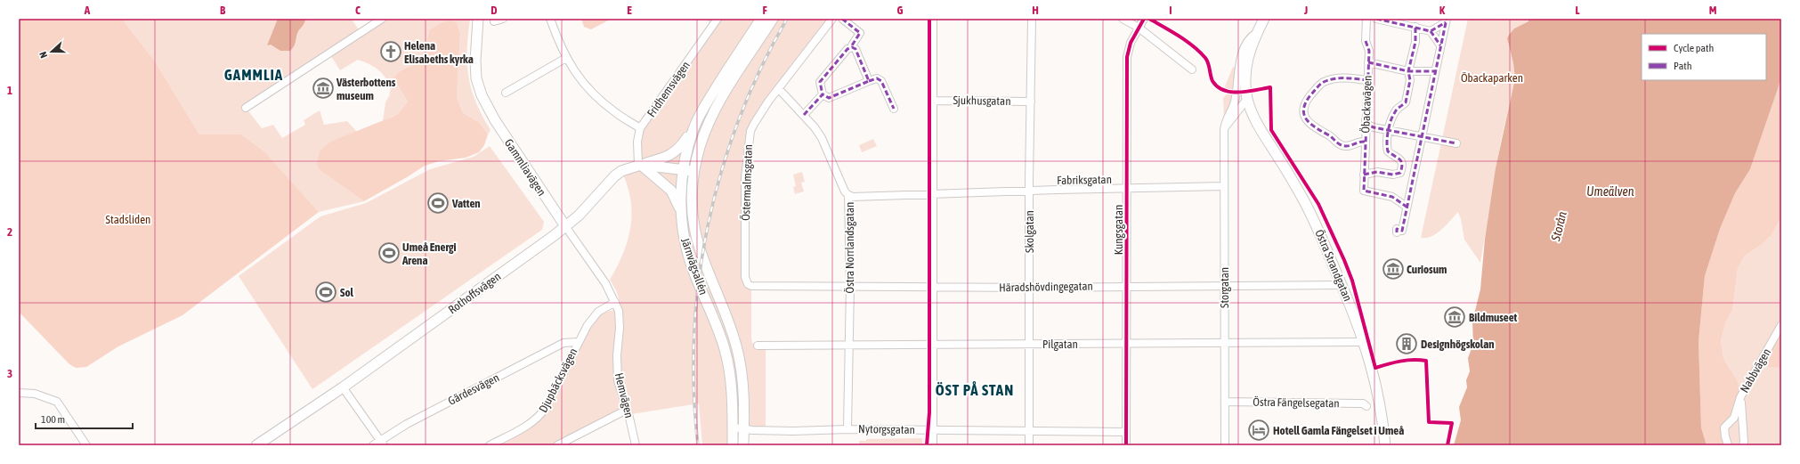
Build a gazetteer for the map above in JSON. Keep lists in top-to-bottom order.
{
  "streets": {
    "street": [
      "Fridhemsvägen",
      "Sjukhusgatan",
      "Öbackavägen",
      "Gammliavägen",
      "Fabriksgatan",
      "Östermalmsgatan",
      "Kungsgatan",
      "Skolgatan",
      "Östra Norrlandsgatan",
      "Östra Strandgatan",
      "Järnvägsallén",
      "Häradshövdingegatan",
      "Storgatan",
      "Rothoffsvägen",
      "Pilgatan",
      "Nabbvägen",
      "Djupbäcksvägen",
      "Gärdesvägen",
      "Hemvägen",
      "Östra Fängelsegatan",
      "Nytorgsgatan"
    ]
  },
  "crossings": [
    ["Fridhemsvägen", "Rothoffsvägen"],
    ["Sjukhusgatan", "Skolgatan"],
    ["Gammliavägen", "Rothoffsvägen"],
    ["Gammliavägen", "Djupbäcksvägen"],
    ["Gammliavägen", "Hemvägen"],
    ["Fabriksgatan", "Kungsgatan"],
    ["Fabriksgatan", "Skolgatan"],
    ["Fabriksgatan", "Östra Norrlandsgatan"],
    ["Fabriksgatan", "Storgatan"],
    ["Östermalmsgatan", "Östra Norrlandsgatan"],
    ["Östermalmsgatan", "Häradshövdingegatan"],
    ["Kungsgatan", "Häradshövdingegatan"],
    ["Kungsgatan", "Pilgatan"],
    ["Kungsgatan", "Nytorgsgatan"],
    ["Skolgatan", "Häradshövdingegatan"],
    ["Skolgatan", "Pilgatan"],
    ["Skolgatan", "Nytorgsgatan"],
    ["Östra Norrlandsgatan", "Häradshövdingegatan"],
    ["Östra Norrlandsgatan", "Pilgatan"],
    ["Östra Norrlandsgatan", "Nytorgsgatan"],
    ["Östra Strandgatan", "Häradshövdingegatan"],
    ["Östra Strandgatan", "Storgatan"],
    ["Östra Strandgatan", "Pilgatan"],
    ["Järnvägsallén", "Rothoffsvägen"],
    ["Järnvägsallén", "Nytorgsgatan"],
    ["Häradshövdingegatan", "Storgatan"],
    ["Storgatan", "Pilgatan"],
    ["Storgatan", "Östra Fängelsegatan"],
    ["Djupbäcksvägen", "Gärdesvägen"],
    ["Djupbäcksvägen", "Hemvägen"]
  ],
  "districts": ["GAMMLIA", "ÖST PÅ STAN"],
  "water": ["Umeälven", "Storån"],
  "parks": ["Öbackaparken", "Stadsliden"],
  "places": {
    "church": ["Helena Elisabeths kyrka"],
    "museum": ["Västerbottens museum", "Curiosum", "Bildmuseet"],
    "sports": ["Vatten", "Umeå Energi Arena", "Sol"],
    "building": ["Designhögskolan"],
    "hotel": ["Hotell Gamla Fängelset i Umeå"]
  },
  "legend": ["Cycle path", "Path"],
  "scale_bar": "100 m",
  "north": "left",
  "grid": {
    "columns": [
      "A",
      "B",
      "C",
      "D",
      "E",
      "F",
      "G",
      "H",
      "I",
      "J",
      "K",
      "L",
      "M"
    ],
    "rows": ["1", "2", "3"]
  }
}
